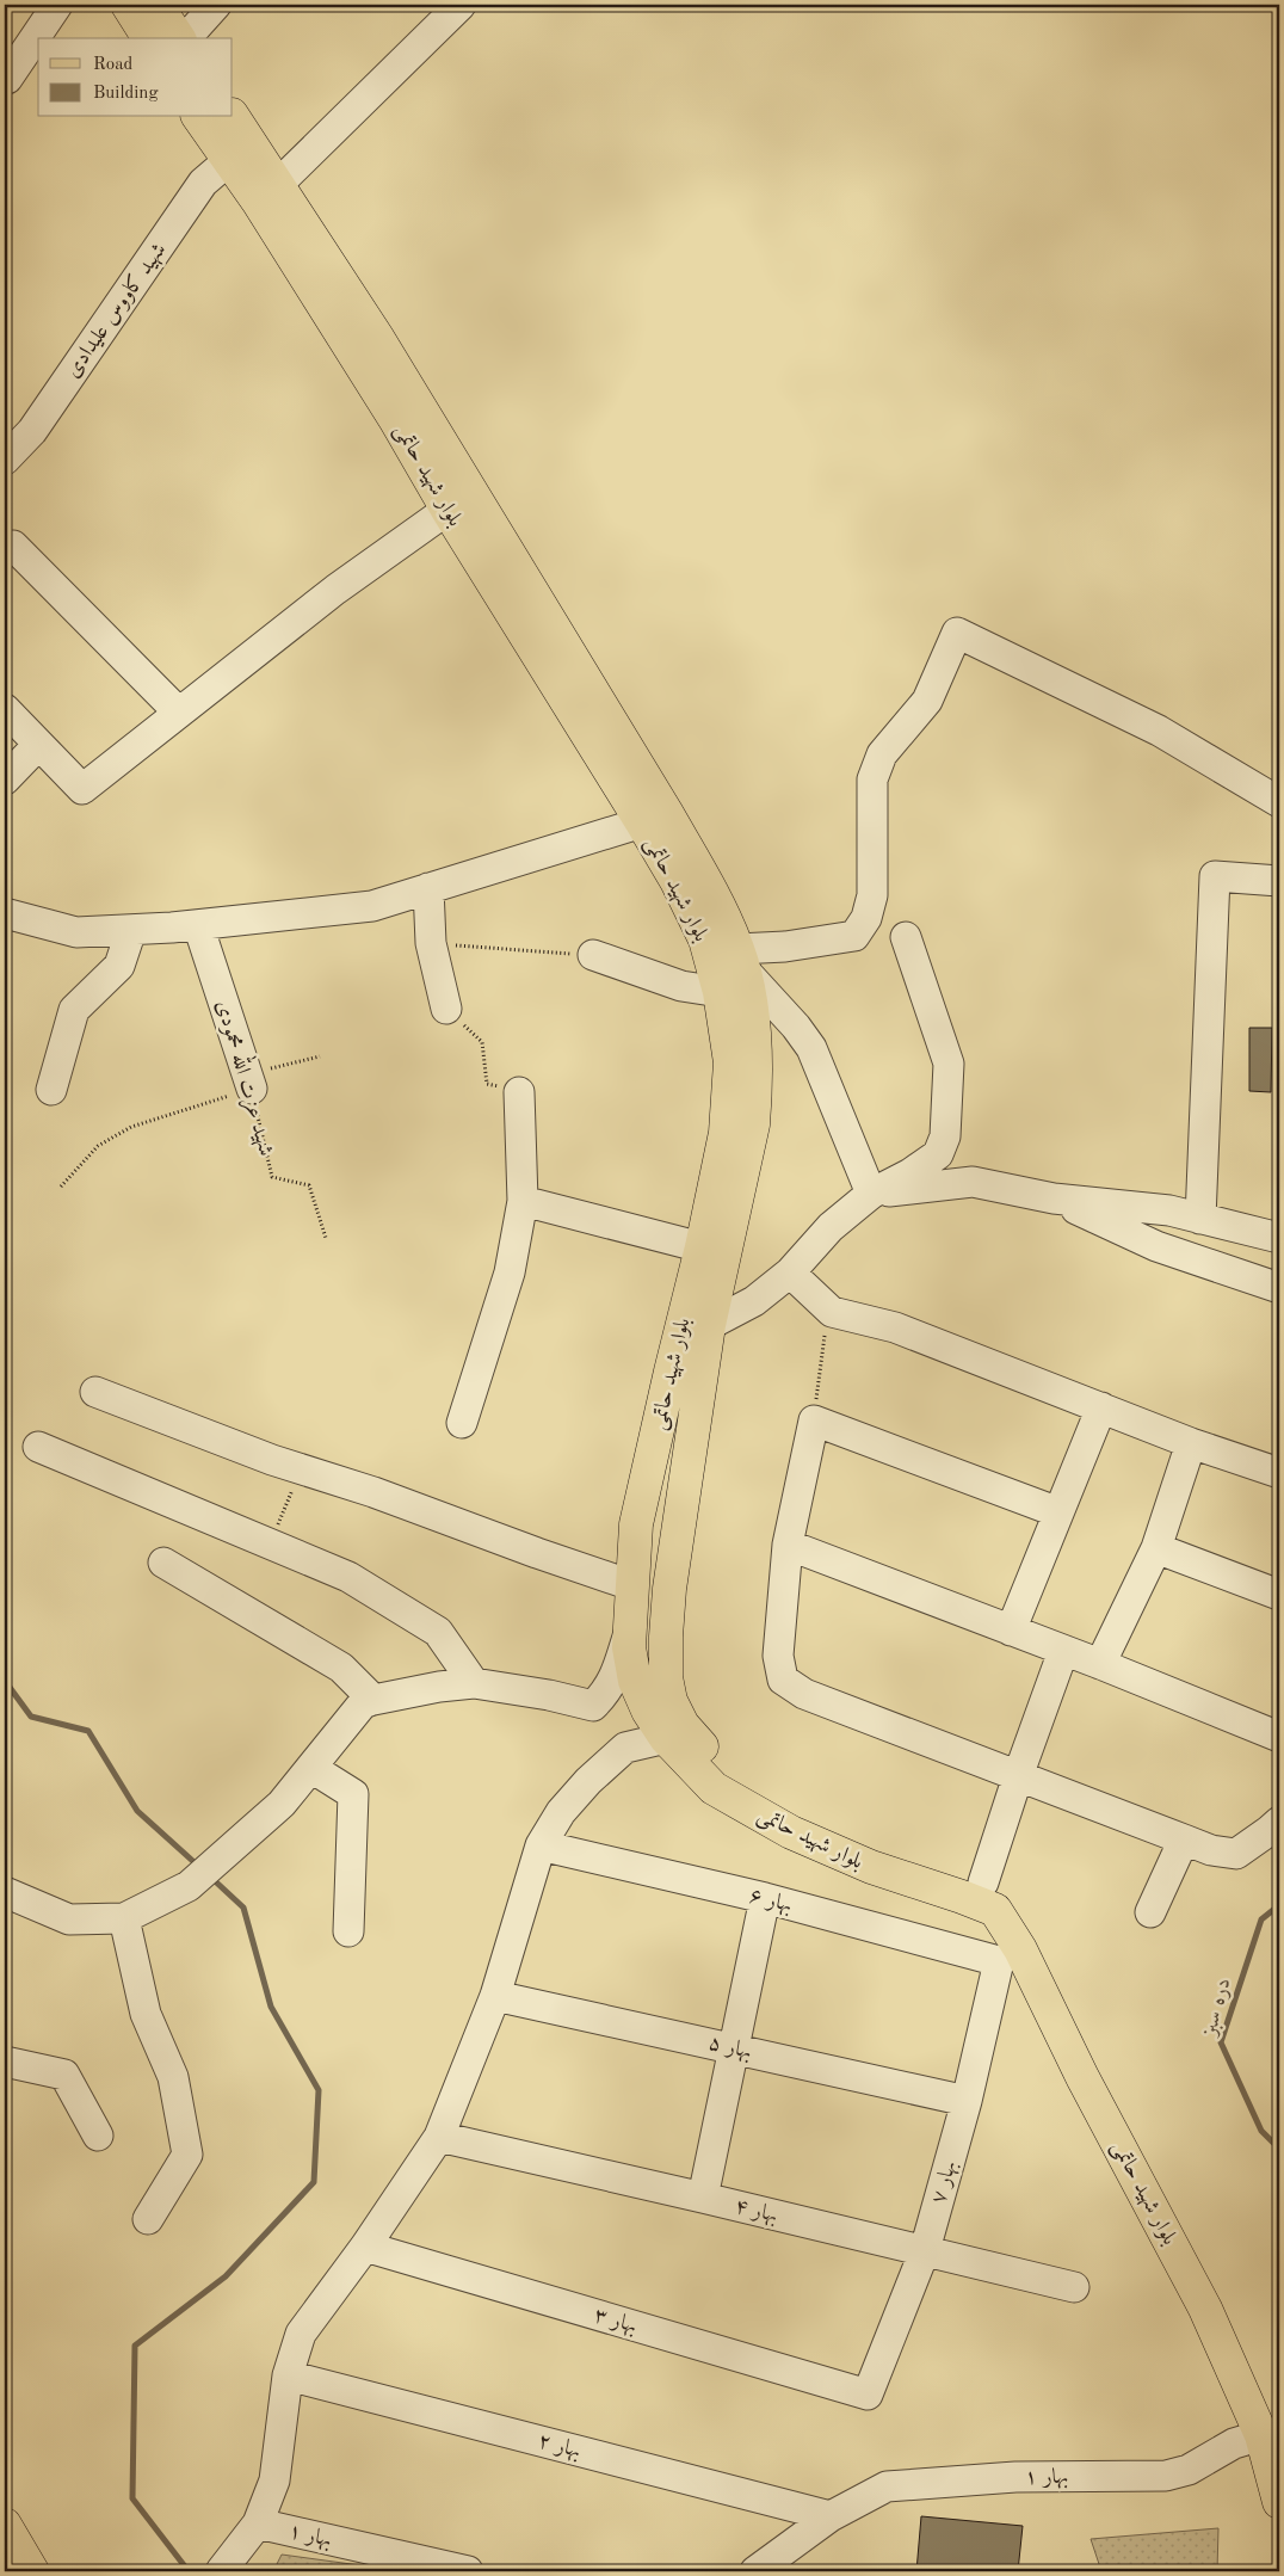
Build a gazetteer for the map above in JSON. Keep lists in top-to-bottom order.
{
  "streets": {
    "main road": ["بلوار شهید حاتمی"],
    "street": [
      "شهید کاووس علیدادی",
      "شهید عزت الله محمودی",
      "بهار ۶",
      "بهار ۵",
      "بهار ۷",
      "بهار ۴",
      "بهار ۳",
      "بهار ۲",
      "بهار ۱"
    ]
  },
  "crossings": [
    ["شهید کاووس علیدادی", "بلوار شهید حاتمی"],
    ["بلوار شهید حاتمی", "بهار ۶"],
    ["بلوار شهید حاتمی", "بهار ۷"],
    ["بلوار شهید حاتمی", "بهار ۱"],
    ["بهار ۶", "بهار ۷"],
    ["بهار ۵", "بهار ۷"],
    ["بهار ۷", "بهار ۴"],
    ["بهار ۷", "بهار ۳"],
    ["بهار ۲", "بهار ۱"]
  ],
  "water": ["دره سبز"],
  "legend": ["Road", "Building"]
}
